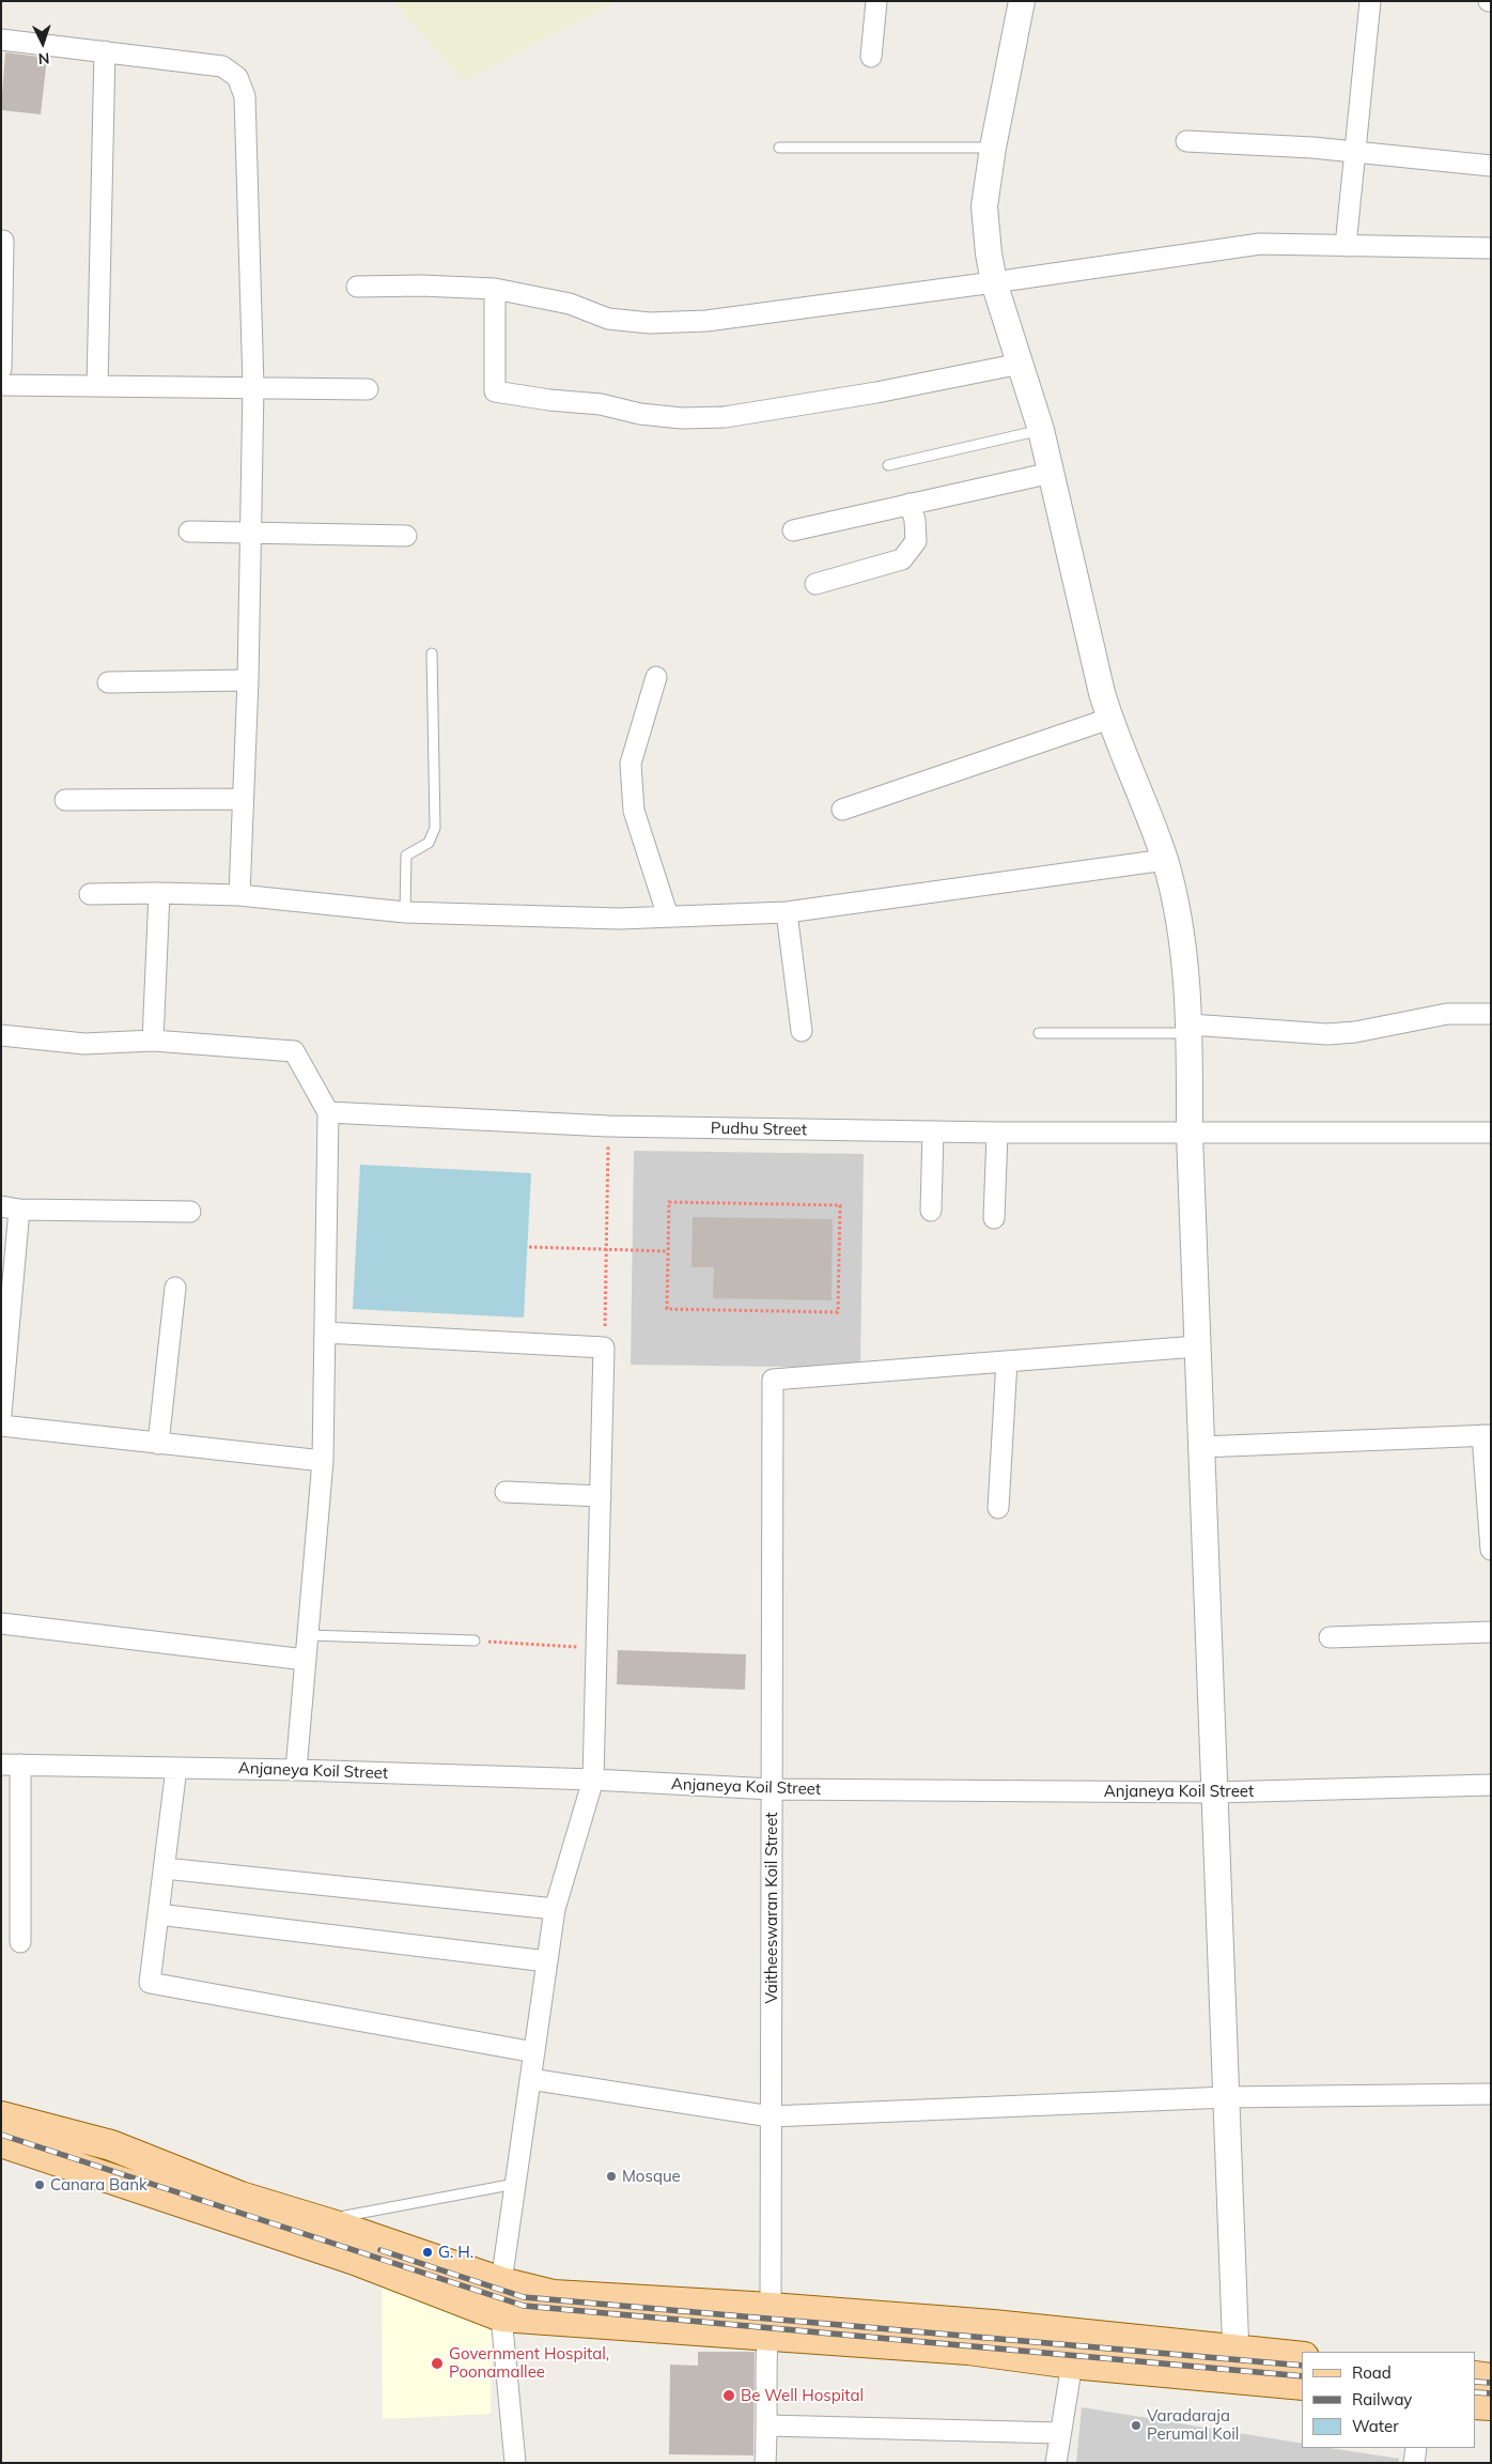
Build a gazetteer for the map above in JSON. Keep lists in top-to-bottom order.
{
  "streets": {
    "street": ["Pudhu Street", "Anjaneya Koil Street", "Vaitheeswaran Koil Street"]
  },
  "crossings": [
    ["Anjaneya Koil Street", "Vaitheeswaran Koil Street"]
  ],
  "places": [
    "Mosque",
    "Canara Bank",
    "G. H.",
    "Government Hospital, Poonamallee",
    "Be Well Hospital",
    "Varadaraja Perumal Koil"
  ],
  "legend": ["Road", "Railway", "Water"],
  "north": "bottom"
}
